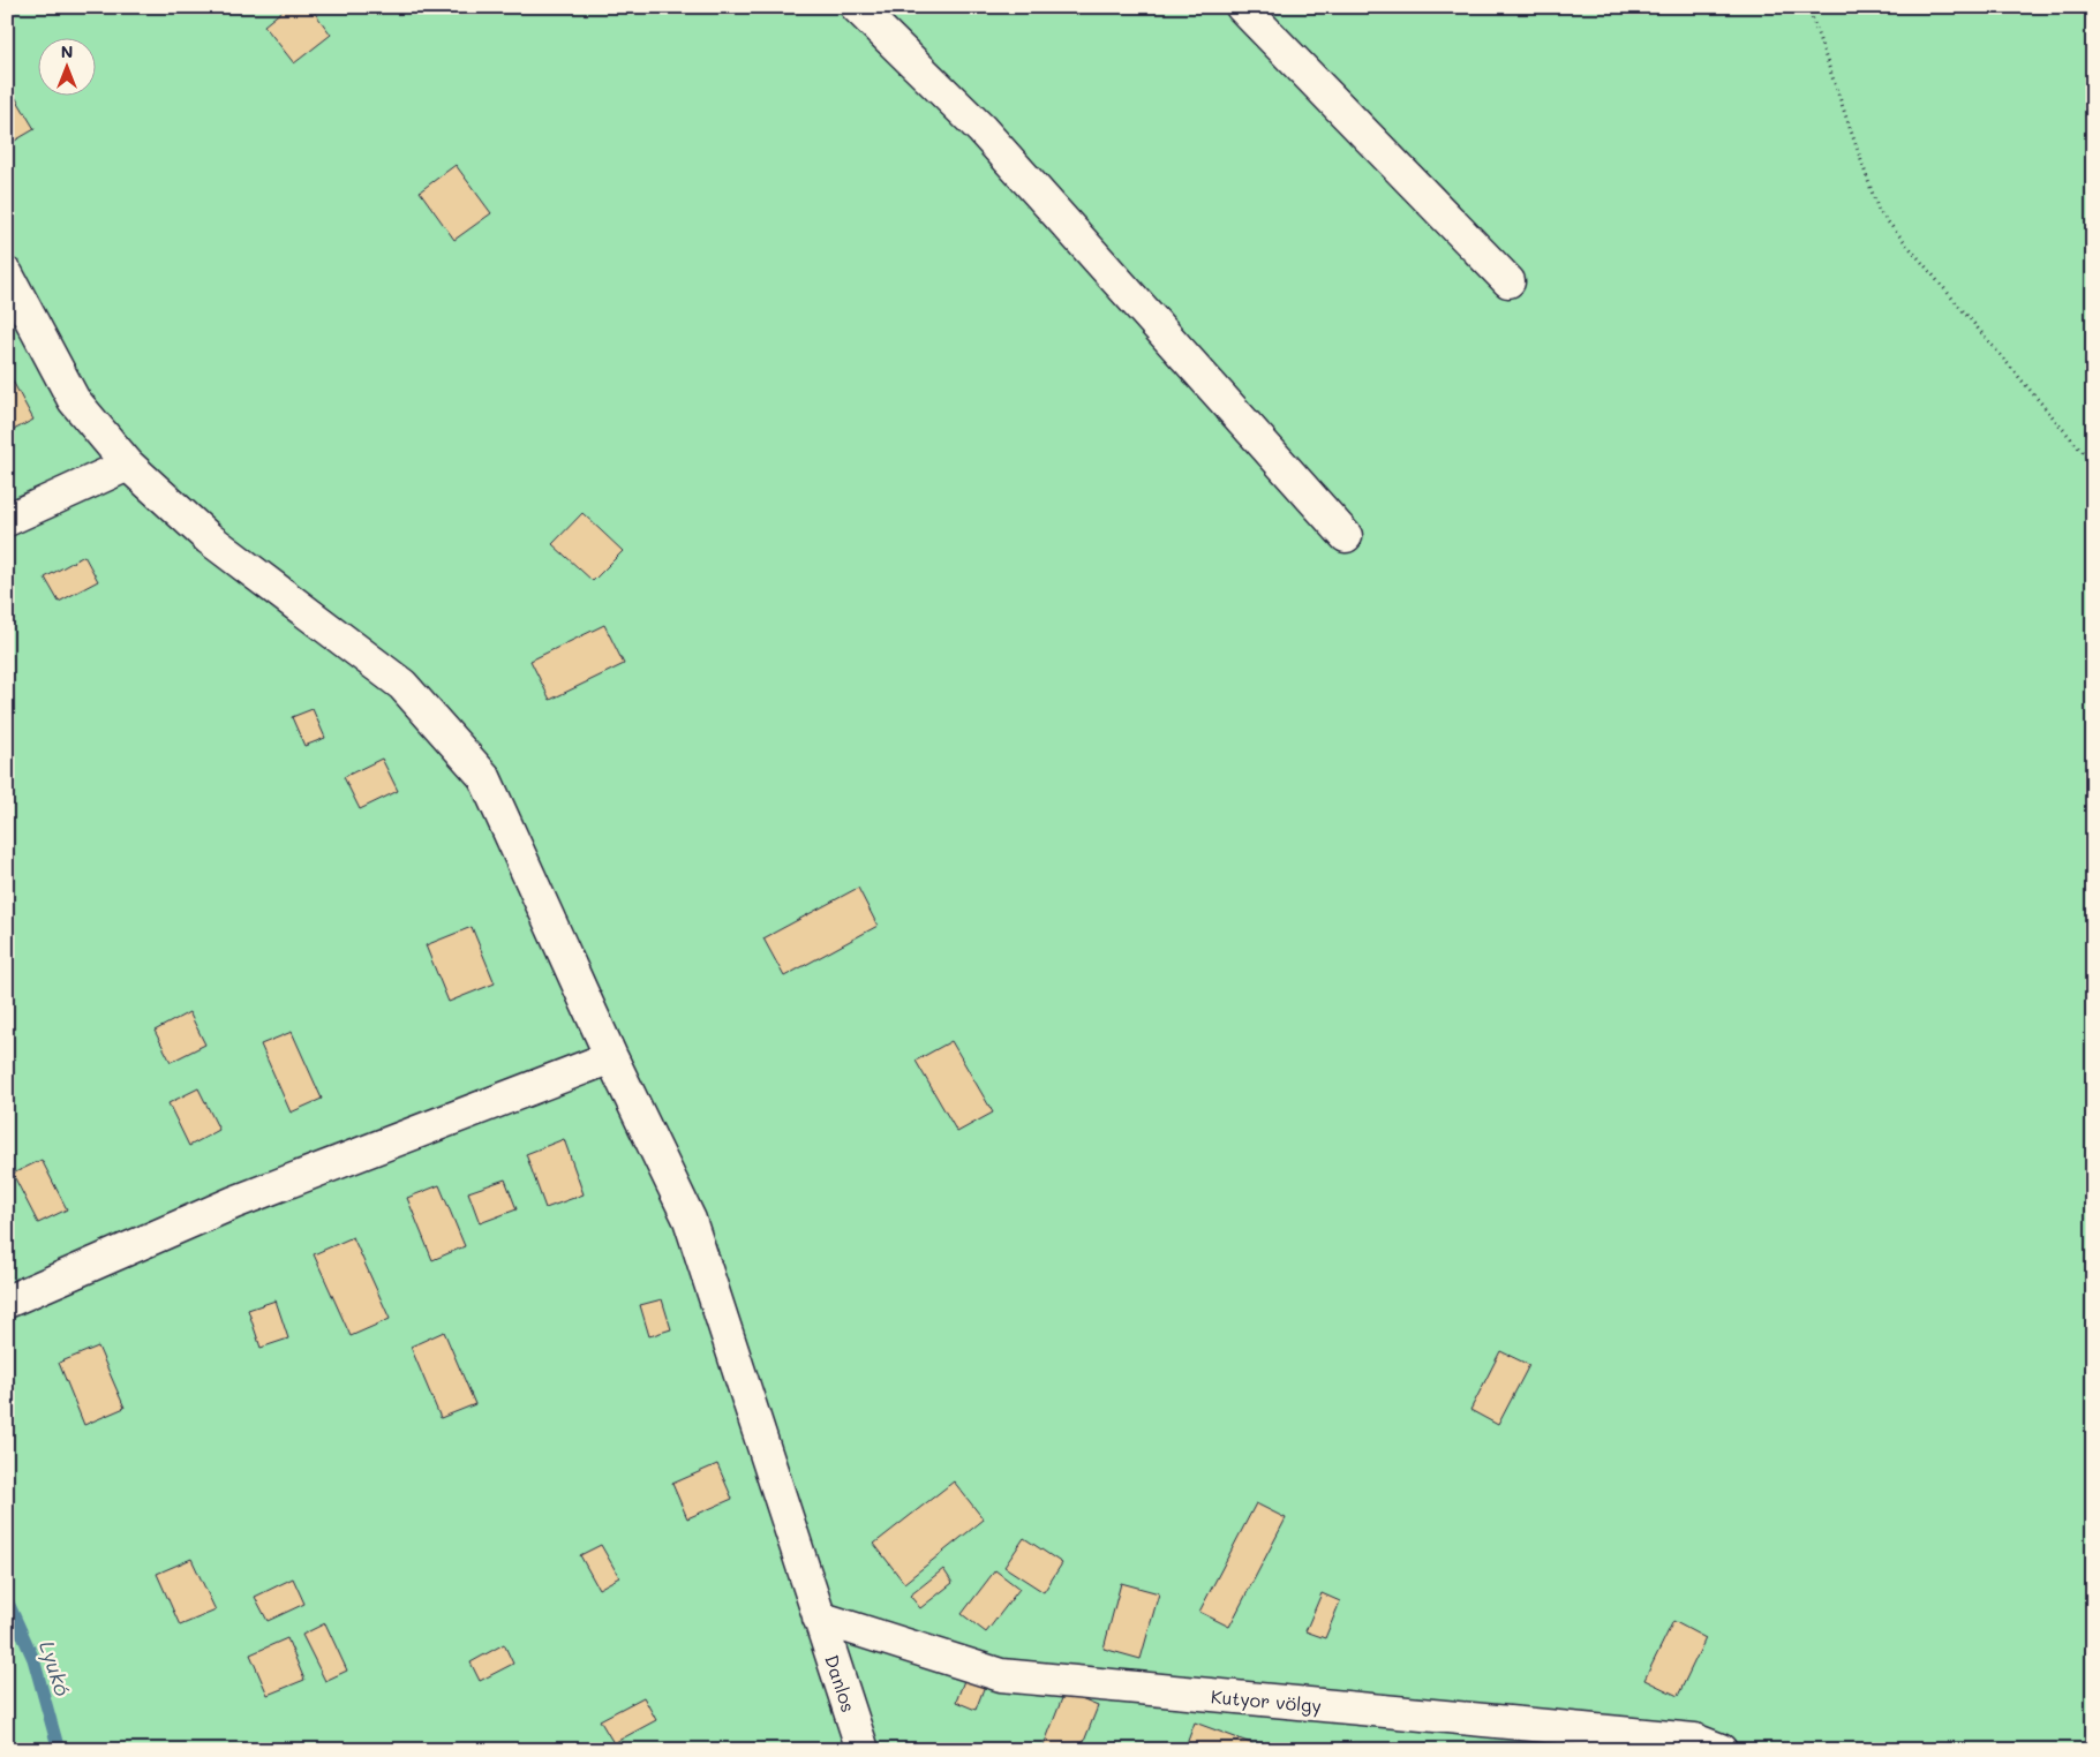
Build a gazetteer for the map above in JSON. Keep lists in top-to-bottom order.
{
  "streets": {
    "street": ["Danlos", "Kutyor völgy"]
  },
  "crossings": [
    ["Danlos", "Kutyor völgy"]
  ],
  "water": ["Lyukó"],
  "north": "top"
}
